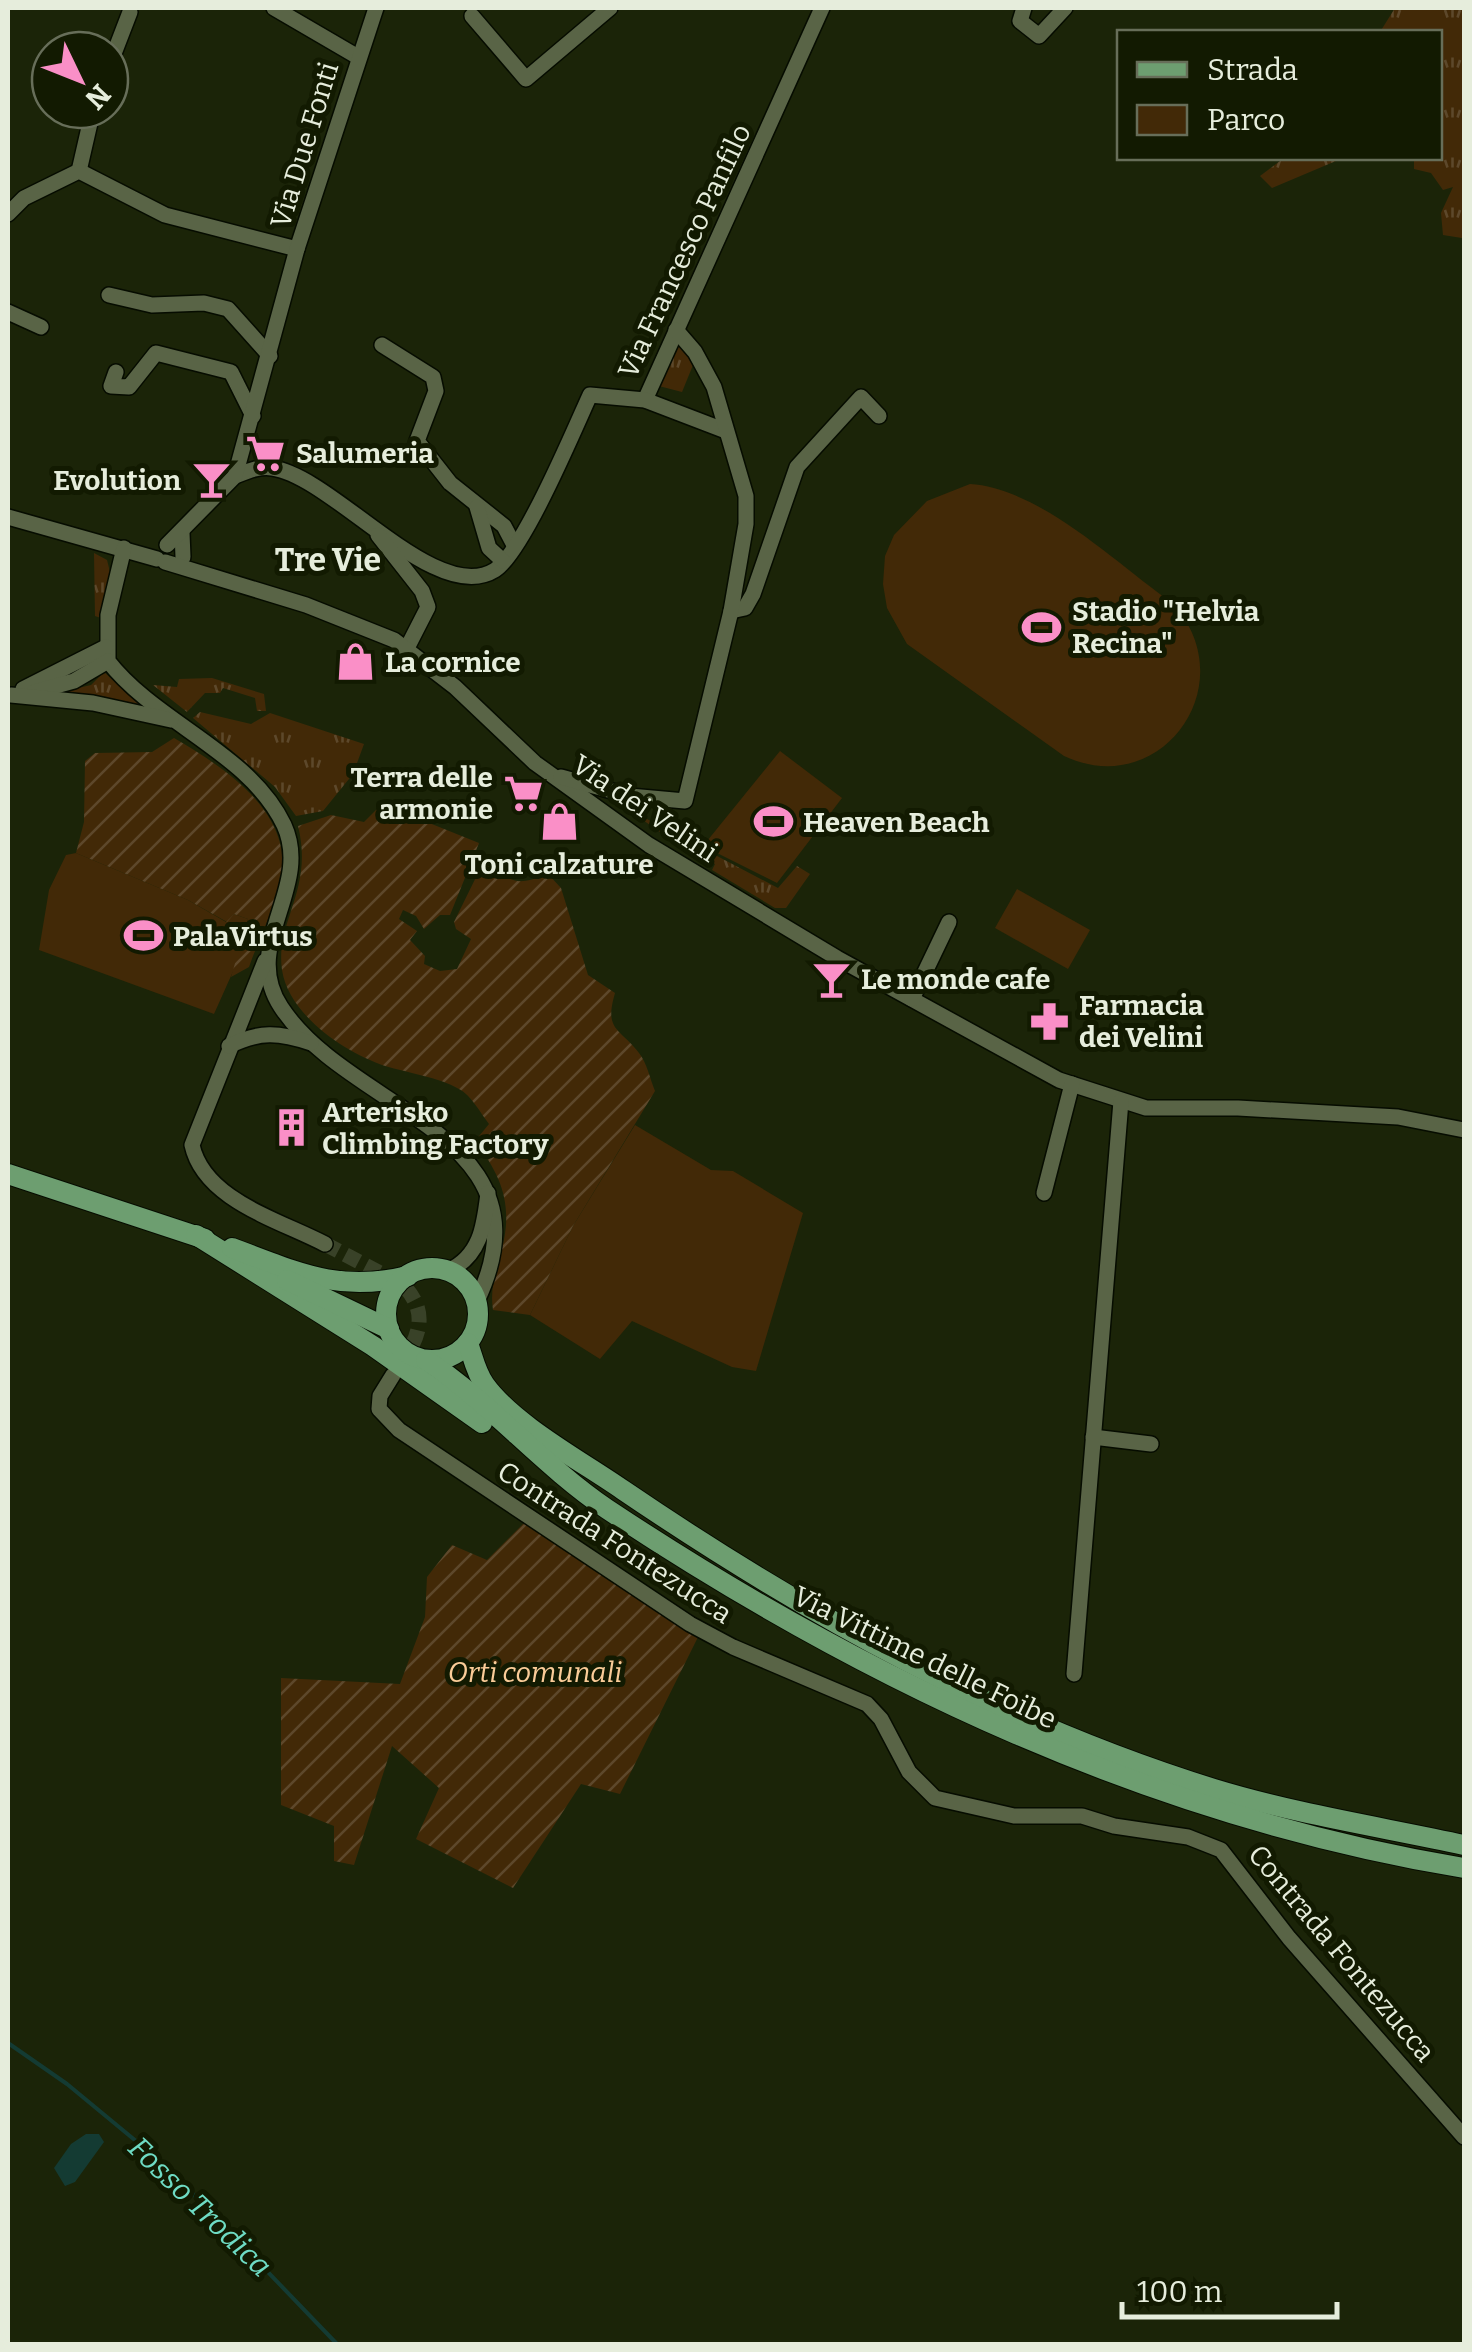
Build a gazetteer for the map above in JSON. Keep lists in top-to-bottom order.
{
  "streets": {
    "main road": ["Via Vittime delle Foibe"],
    "street": [
      "Via Due Fonti",
      "Via Francesco Panfilo",
      "Via dei Velini",
      "Contrada Fontezucca"
    ]
  },
  "crossings": [
    ["Via Due Fonti", "Via dei Velini"]
  ],
  "districts": ["Tre Vie"],
  "water": ["Fosso Trodica"],
  "parks": ["Orti comunali"],
  "places": {
    "supermarket": ["Salumeria", "Terra delle armonie"],
    "bar": ["Evolution", "Le monde cafe"],
    "sports": ["Stadio \"Helvia Recina\"", "Heaven Beach", "PalaVirtus"],
    "shop": ["La cornice", "Toni calzature"],
    "pharmacy": ["Farmacia dei Velini"],
    "building": ["Arterisko Climbing Factory"]
  },
  "legend": ["Strada", "Parco"],
  "scale_bar": "100 m",
  "north": "bottom right"
}
